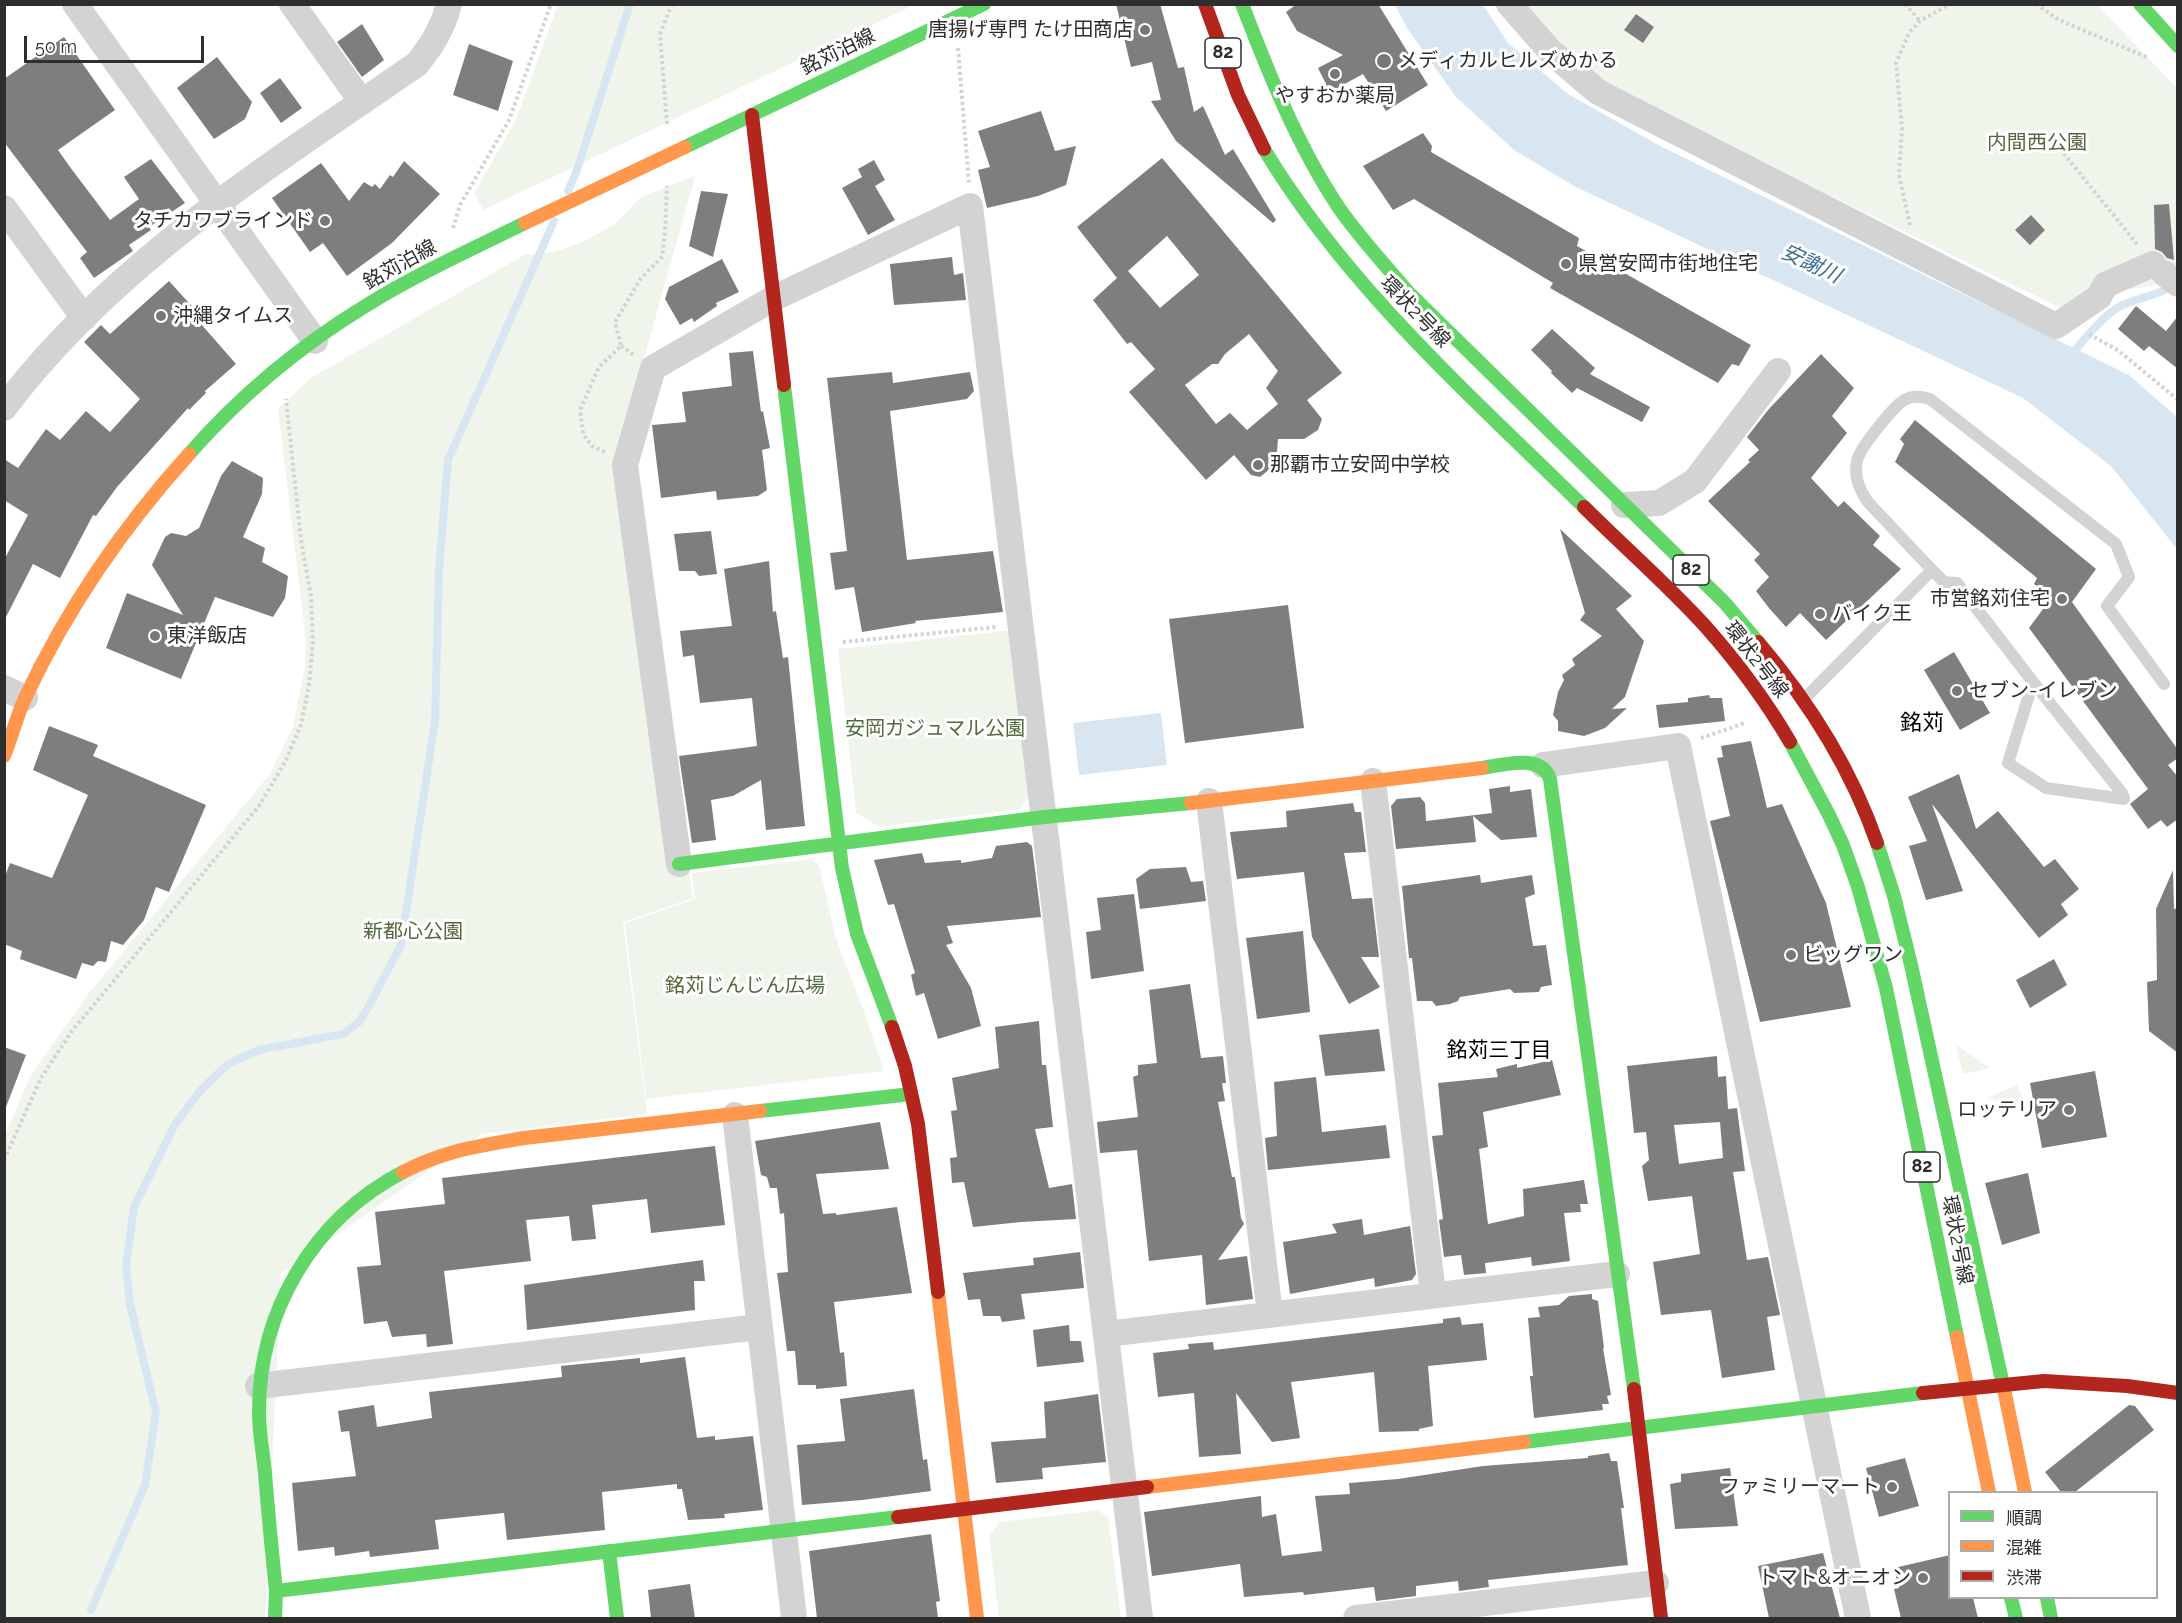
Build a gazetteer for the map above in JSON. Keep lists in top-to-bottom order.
{
  "streets": {
    "street": ["銘苅泊線", "82", "環状2号線"]
  },
  "districts": ["銘苅", "銘苅三丁目"],
  "water": ["安謝川"],
  "parks": [
    "内間西公園",
    "安岡ガジュマル公園",
    "新都心公園",
    "銘苅じんじん広場"
  ],
  "places": [
    "唐揚げ専門 たけ田商店",
    "メディカルヒルズめかる",
    "やすおか薬局",
    "タチカワブラインド",
    "県営安岡市街地住宅",
    "沖縄タイムス",
    "那覇市立安岡中学校",
    "市営銘苅住宅",
    "バイク王",
    "東洋飯店",
    "セブン-イレブン",
    "ビッグワン",
    "ロッテリア",
    "ファミリーマート",
    "トマト&オニオン"
  ],
  "legend": ["順調", "混雑", "渋滞"],
  "scale_bar": "50 m"
}
